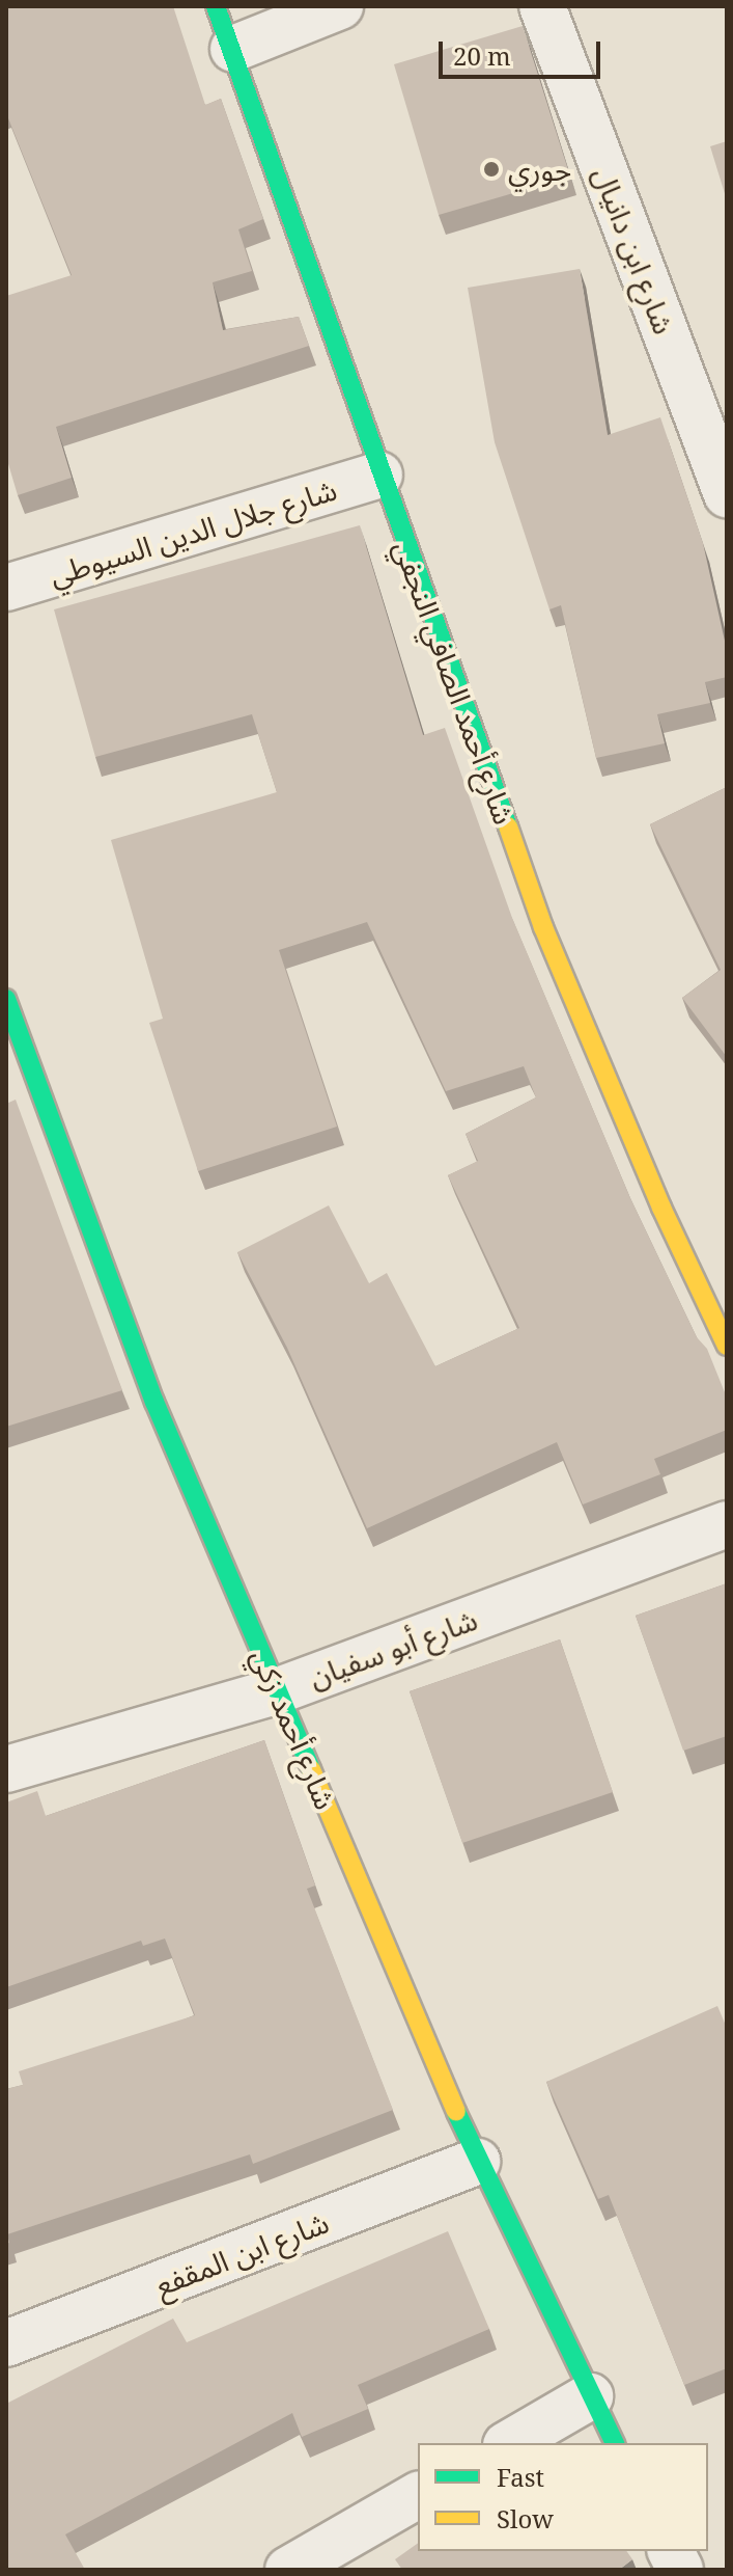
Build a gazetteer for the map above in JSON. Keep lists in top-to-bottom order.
{
  "streets": {
    "street": [
      "شارع ابن دانيال",
      "شارع جلال الدين السيوطي",
      "شارع أحمد الصافي النجفي",
      "شارع أبو سفيان",
      "شارع أحمد زكي",
      "شارع ابن المقفع"
    ]
  },
  "crossings": [
    ["شارع جلال الدين السيوطي", "شارع أحمد الصافي النجفي"],
    ["شارع أبو سفيان", "شارع أحمد زكي"],
    ["شارع أحمد زكي", "شارع ابن المقفع"]
  ],
  "places": ["جوري"],
  "legend": ["Fast", "Slow"],
  "scale_bar": "20 m"
}
